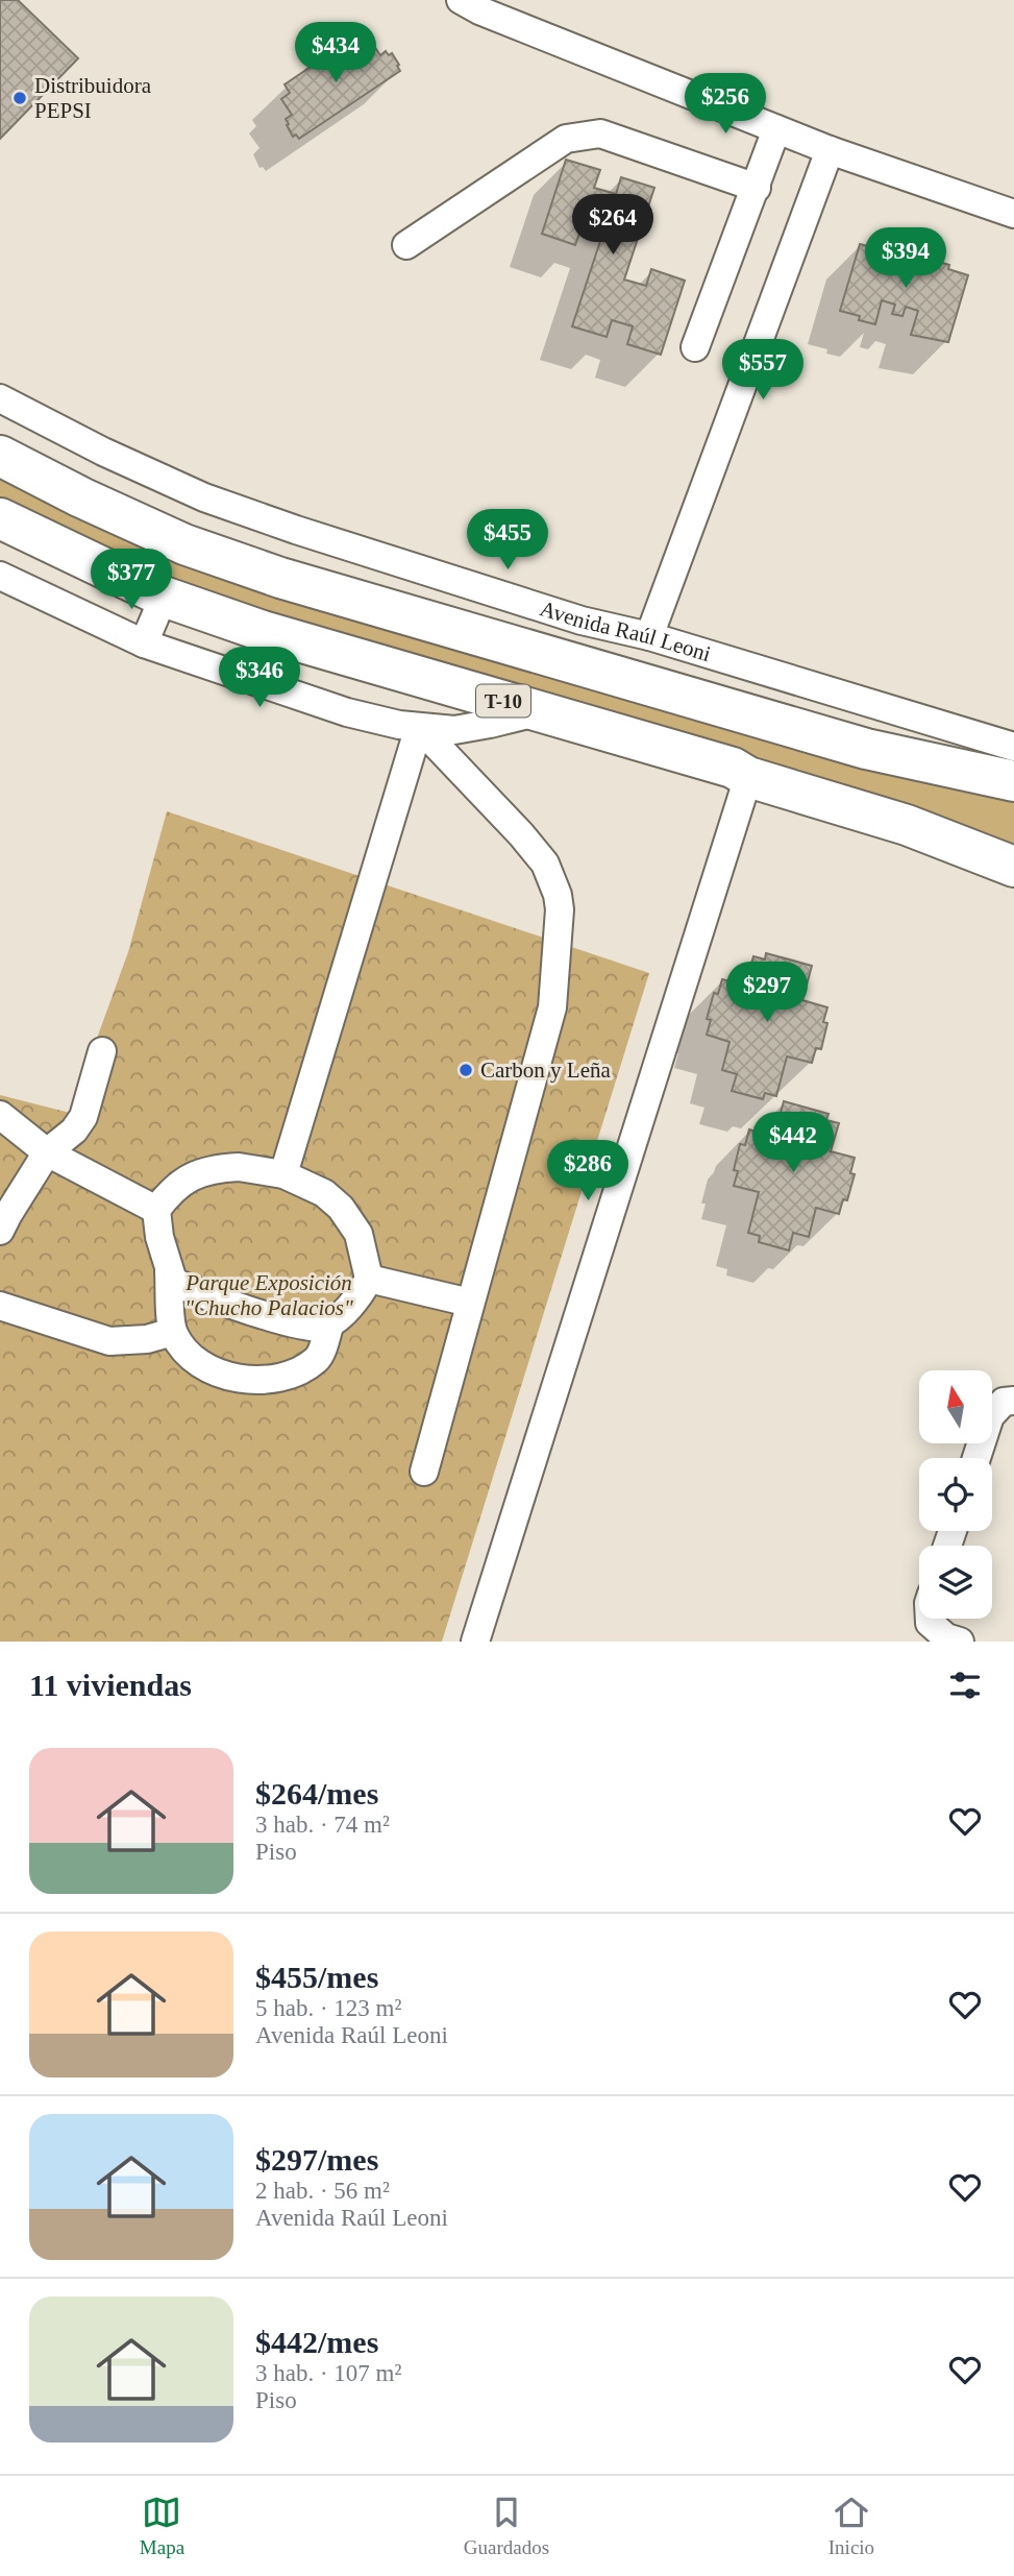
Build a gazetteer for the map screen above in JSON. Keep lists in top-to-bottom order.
{
  "streets": {
    "highway": ["Avenida Raúl Leoni", "T-10"]
  },
  "parks": ["Parque Exposición \"Chucho Palacios\""],
  "places": ["Distribuidora PEPSI", "Carbon y Leña"],
  "north": "top",
  "page": {
    "price": [
      "$434",
      "$256",
      "$264",
      "$394",
      "$557",
      "$455",
      "$377",
      "$346",
      "$297",
      "$442",
      "$286"
    ],
    "heading": "11 viviendas",
    "list": [
      {
        "name": "$264/mes",
        "note": "3 hab. · 74 m² · Piso"
      },
      {
        "name": "$455/mes",
        "note": "5 hab. · 123 m² · Avenida Raúl Leoni"
      },
      {
        "name": "$297/mes",
        "note": "2 hab. · 56 m² · Avenida Raúl Leoni"
      },
      {
        "name": "$442/mes",
        "note": "3 hab. · 107 m² · Piso"
      }
    ],
    "tabs": ["Mapa", "Guardados", "Inicio"]
  }
}
